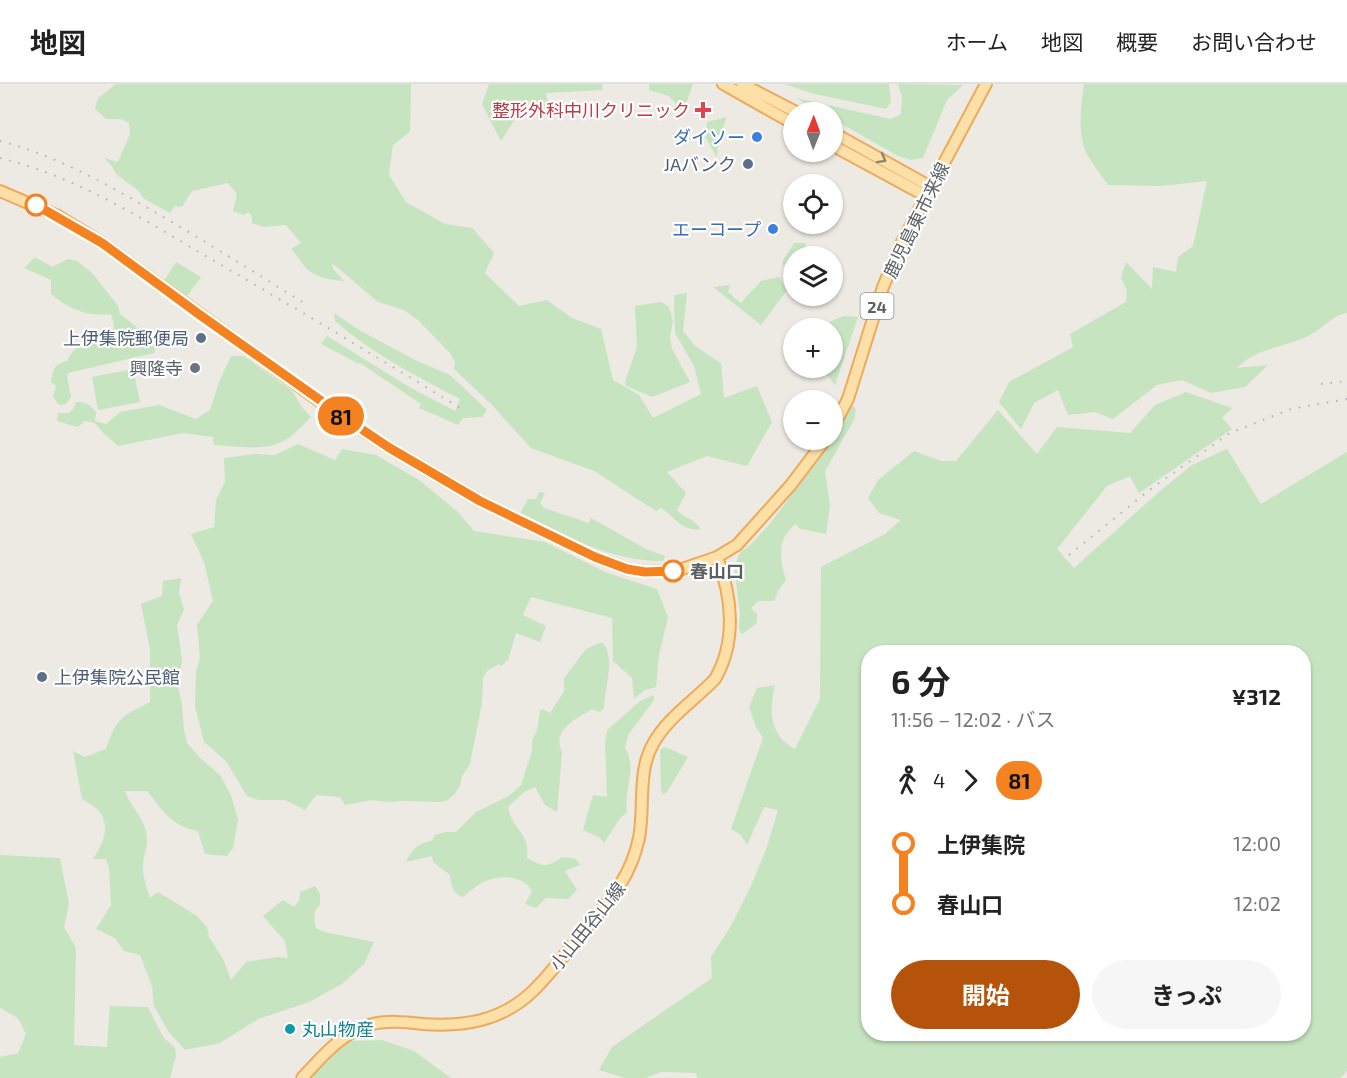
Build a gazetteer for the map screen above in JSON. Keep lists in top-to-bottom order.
{
  "streets": {
    "main road": ["鹿児島東市来線", "24", "小山田谷山線"]
  },
  "places": {
    "health": ["整形外科中川クリニック"],
    "other": [
      "ダイソー",
      "JAバンク",
      "エーコープ",
      "上伊集院郵便局",
      "興隆寺",
      "春山口",
      "上伊集院公民館",
      "丸山物産"
    ]
  },
  "lines": ["bus line 81"],
  "north": "top",
  "page": {
    "header": "地図",
    "nav": [
      "ホーム",
      "地図",
      "概要",
      "お問い合わせ"
    ],
    "on_map": "81",
    "map_buttons": ["+", "−"],
    "heading": ["6 分", "11:56 – 12:02 · バス", "¥312"],
    "legs": ["4", "81"],
    "list": [
      {
        "name": "上伊集院",
        "value": "12:00"
      },
      {
        "name": "春山口",
        "value": "12:02"
      }
    ],
    "buttons": ["開始", "きっぷ"]
  }
}
